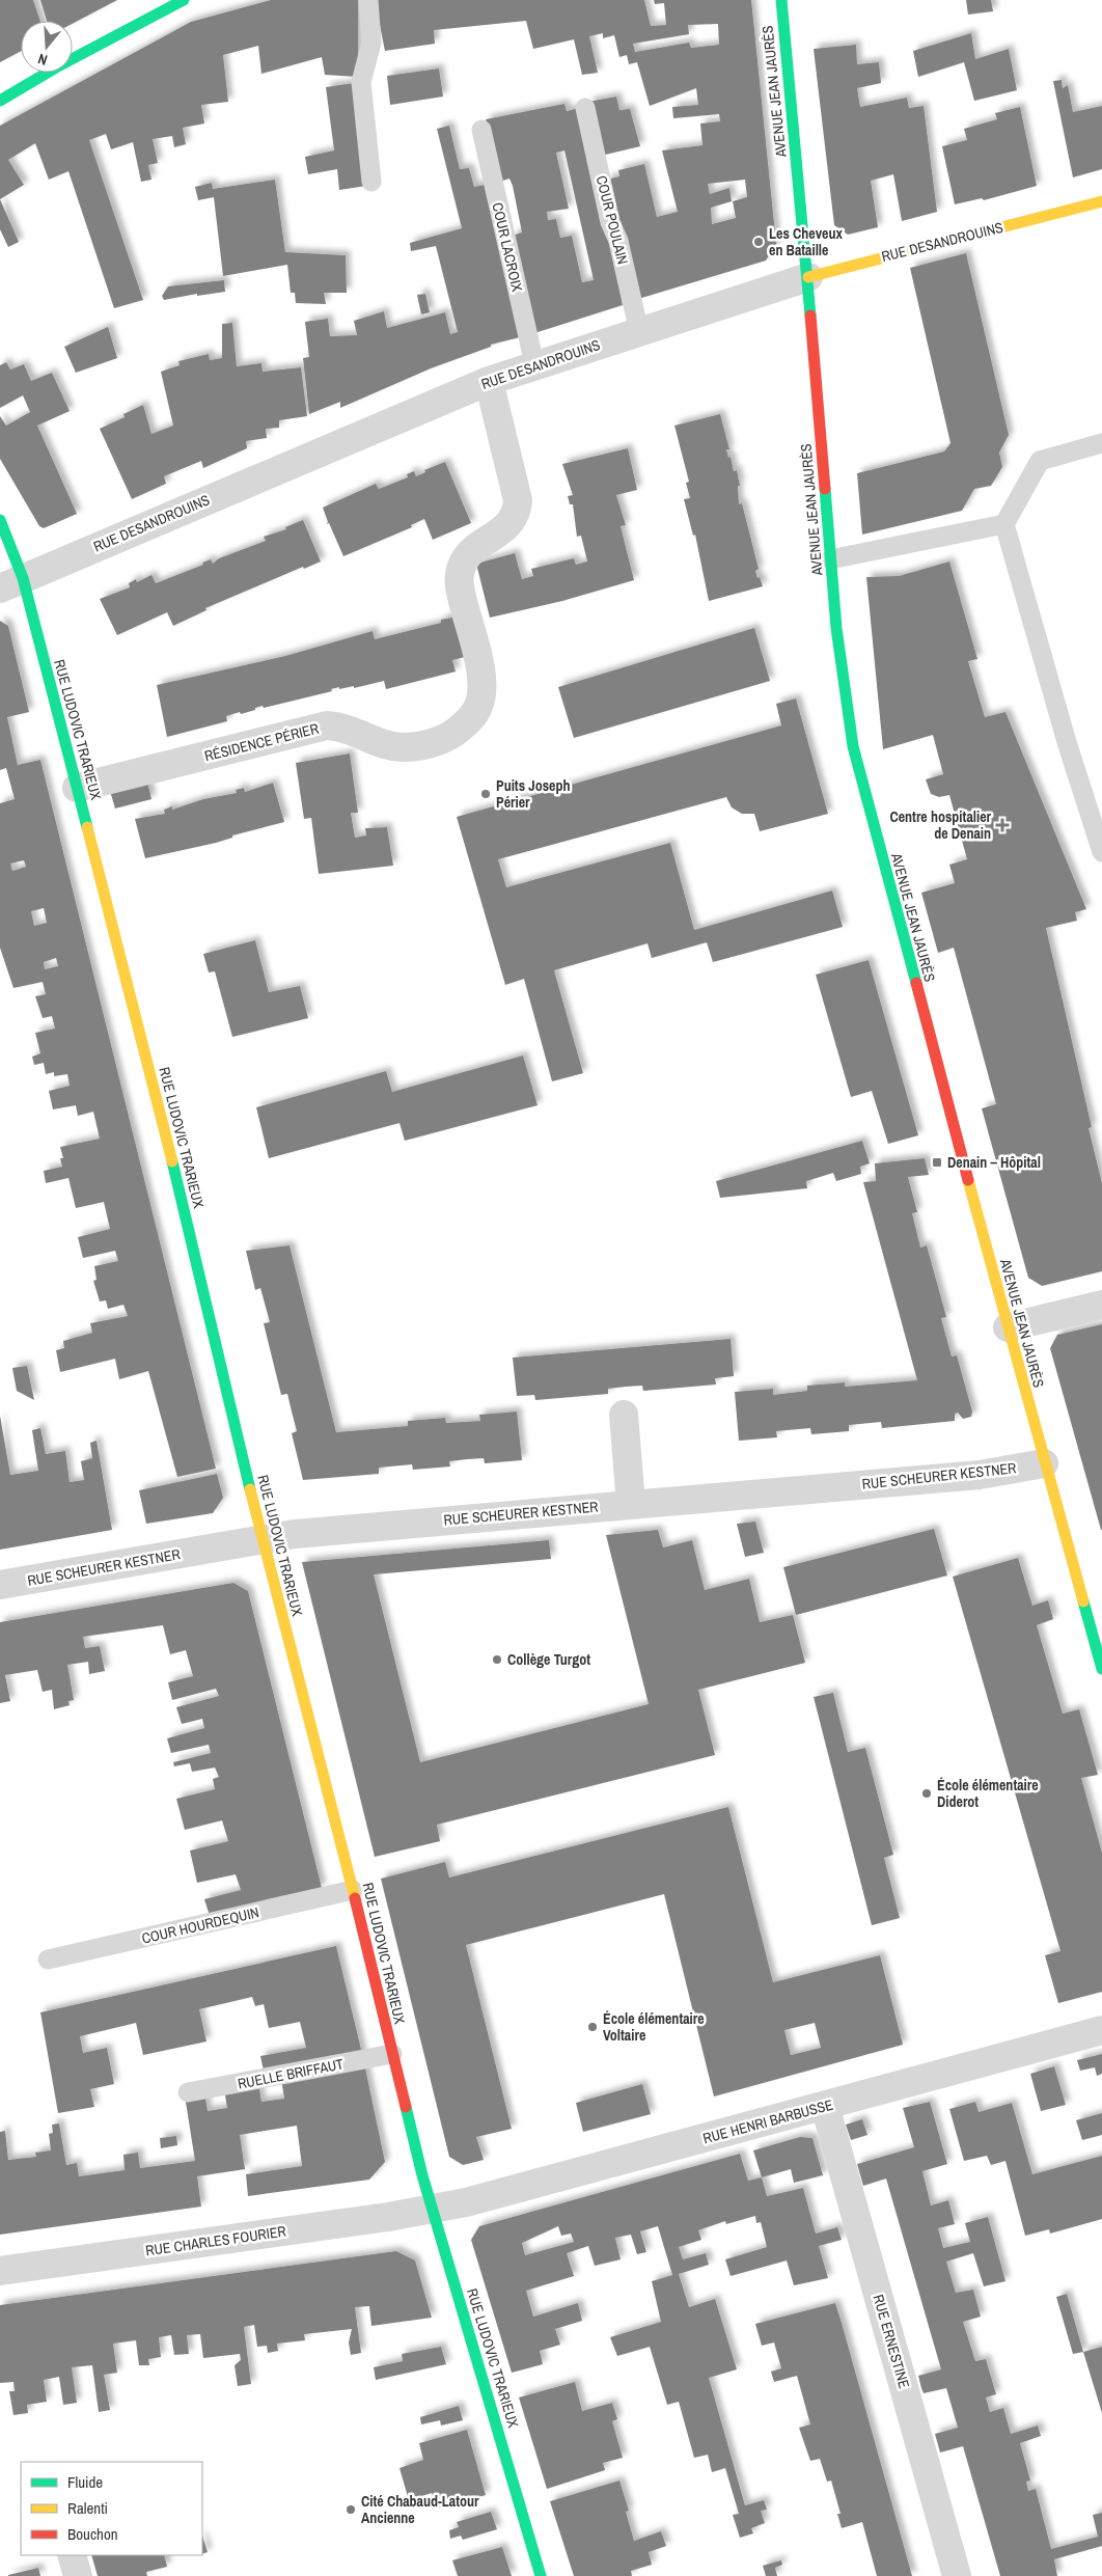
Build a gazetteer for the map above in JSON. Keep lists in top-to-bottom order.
{
  "streets": {
    "street": [
      "AVENUE JEAN JAURÈS",
      "RUE DESANDROUINS",
      "RUE LUDOVIC TRARIEUX",
      "RÉSIDENCE PÉRIER",
      "RUE SCHEURER KESTNER",
      "RUE HENRI BARBUSSE",
      "RUE CHARLES FOURIER",
      "RUE ERNESTINE"
    ],
    "lane": [
      "COUR POULAIN",
      "COUR LACROIX",
      "COUR HOURDEQUIN",
      "RUELLE BRIFFAUT"
    ]
  },
  "crossings": [
    ["AVENUE JEAN JAURÈS", "RUE DESANDROUINS"],
    ["AVENUE JEAN JAURÈS", "RUE SCHEURER KESTNER"],
    ["COUR POULAIN", "RUE DESANDROUINS"],
    ["RUE DESANDROUINS", "COUR LACROIX"],
    ["RUE DESANDROUINS", "RUE LUDOVIC TRARIEUX"],
    ["RUE DESANDROUINS", "RÉSIDENCE PÉRIER"],
    ["RUE LUDOVIC TRARIEUX", "RÉSIDENCE PÉRIER"],
    ["RUE LUDOVIC TRARIEUX", "RUE SCHEURER KESTNER"],
    ["RUE LUDOVIC TRARIEUX", "COUR HOURDEQUIN"],
    ["RUE LUDOVIC TRARIEUX", "RUELLE BRIFFAUT"],
    ["RUE LUDOVIC TRARIEUX", "RUE HENRI BARBUSSE"],
    ["RUE LUDOVIC TRARIEUX", "RUE CHARLES FOURIER"],
    ["RUE HENRI BARBUSSE", "RUE CHARLES FOURIER"],
    ["RUE HENRI BARBUSSE", "RUE ERNESTINE"]
  ],
  "places": {
    "other": [
      "Les Cheveux en Bataille",
      "Puits Joseph Périer",
      "Collège Turgot",
      "École élémentaire Diderot",
      "École élémentaire Voltaire",
      "Cité Chabaud-Latour Ancienne"
    ],
    "health": ["Centre hospitalier de Denain"],
    "transit": ["Denain – Hôpital"]
  },
  "legend": ["Fluide", "Ralenti", "Bouchon"],
  "north": "bottom"
}
